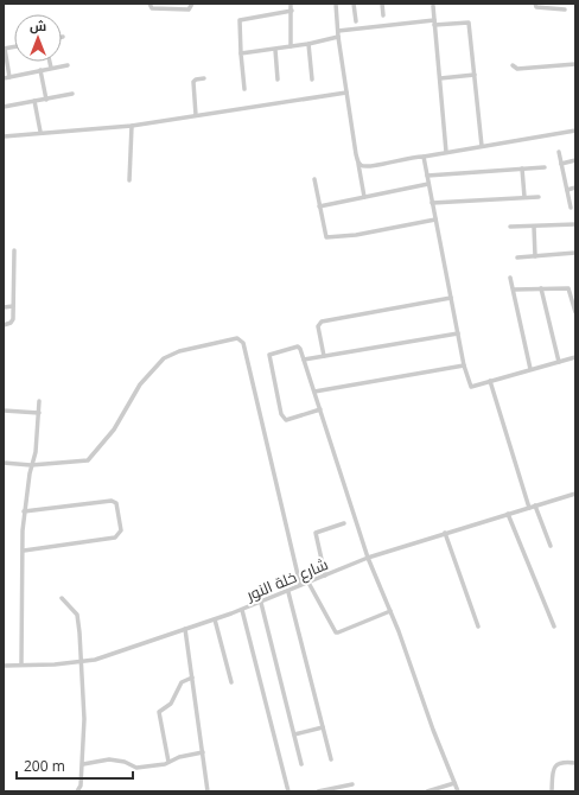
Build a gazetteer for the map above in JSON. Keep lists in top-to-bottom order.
{
  "streets": {
    "street": ["شارع خلة النور"]
  },
  "scale_bar": "200 m",
  "north": "top"
}
